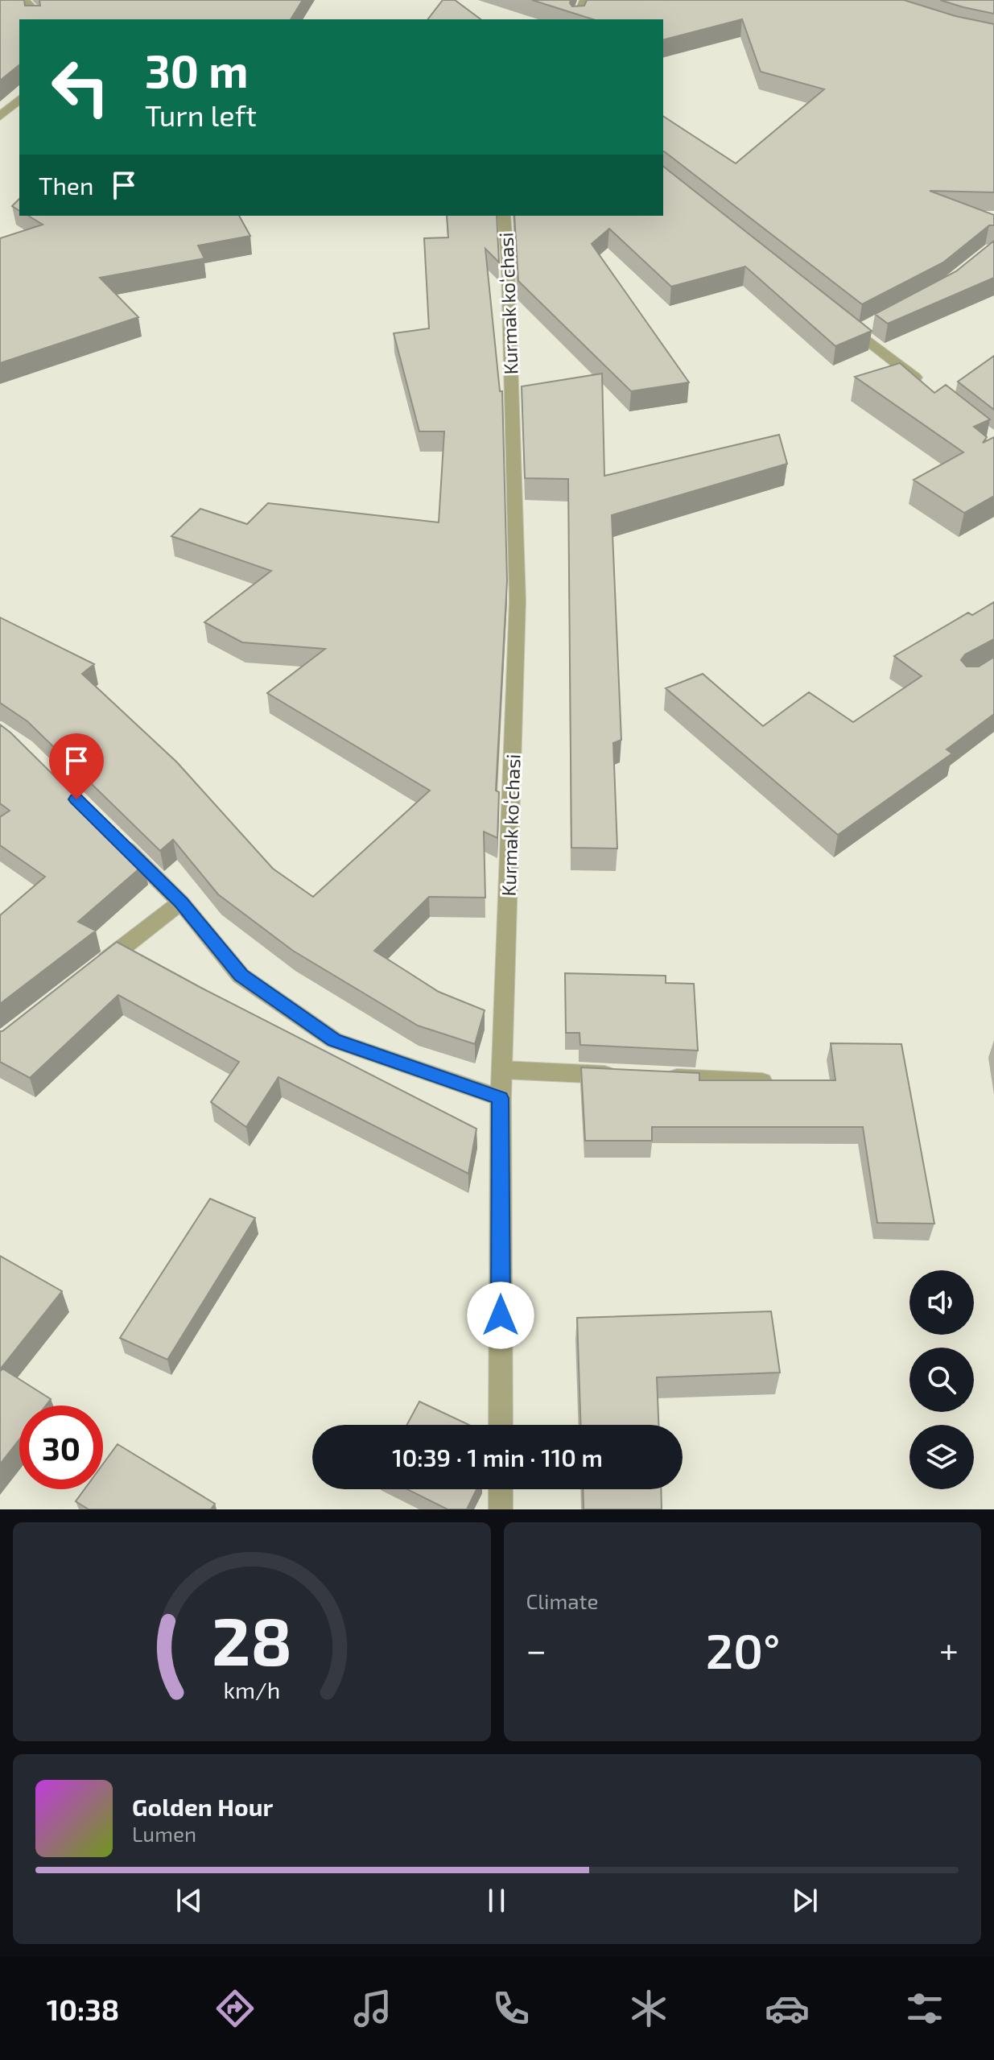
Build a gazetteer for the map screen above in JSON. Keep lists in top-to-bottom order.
{
  "streets": {
    "street": ["Kurmak koʻchasi"]
  },
  "page": {
    "turn": ["30 m", "Turn left"],
    "then": "Then",
    "limit": "30",
    "trip": "10:39 · 1 min · 110 m",
    "tile": "Climate",
    "heat": ["−", "20°", "+"],
    "song": ["Golden Hour", "Lumen"],
    "tabs": "10:38",
    "gauge": ["28", "km/h"]
  }
}
